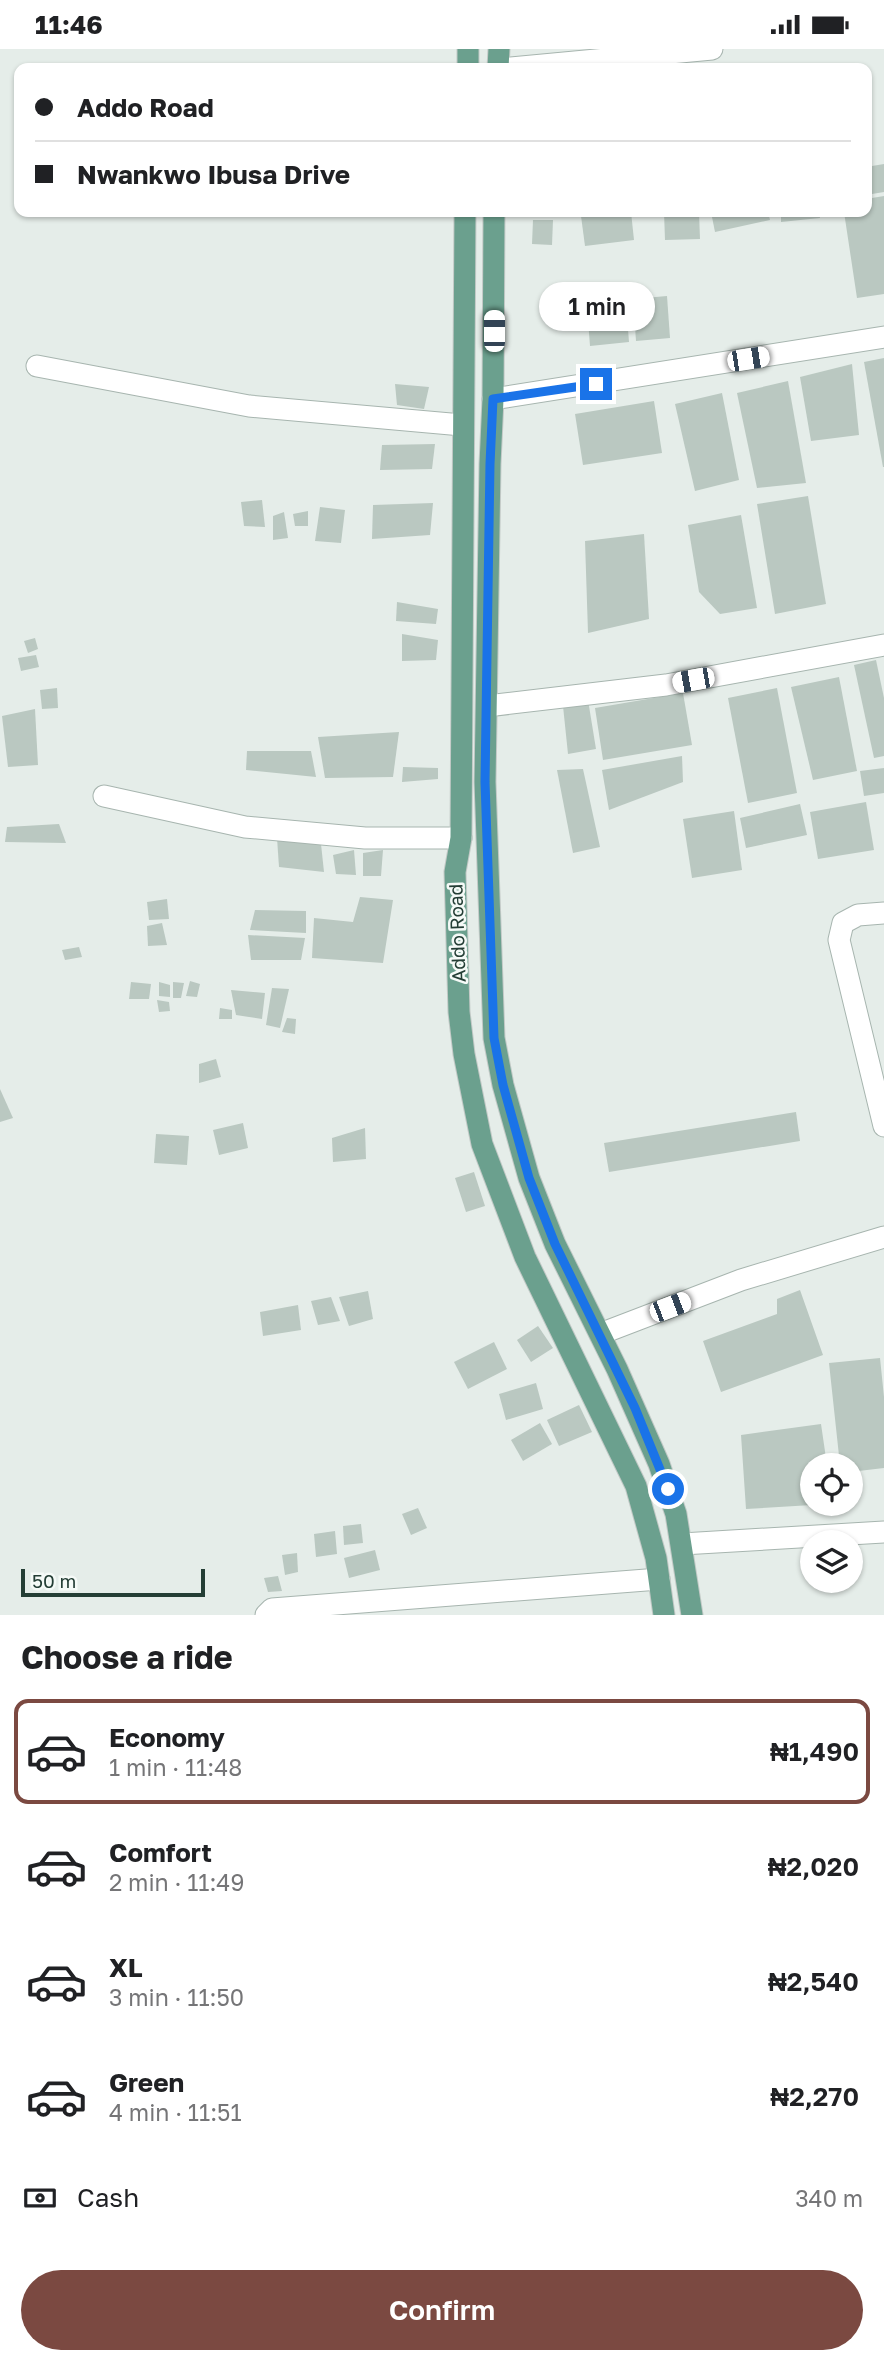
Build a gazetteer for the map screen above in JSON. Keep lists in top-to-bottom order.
{
  "streets": {
    "main road": ["Addo Road"]
  },
  "scale_bar": "50 m",
  "page": {
    "status": "11:46",
    "banner": ["Addo Road", "Nwankwo Ibusa Drive"],
    "bubble": "1 min",
    "scale": "50 m",
    "heading": "Choose a ride",
    "list": [
      {
        "name": "Economy",
        "note": "1 min · 11:48",
        "value": "₦1,490"
      },
      {
        "name": "Comfort",
        "note": "2 min · 11:49",
        "value": "₦2,020"
      },
      {
        "name": "XL",
        "note": "3 min · 11:50",
        "value": "₦2,540"
      },
      {
        "name": "Green",
        "note": "4 min · 11:51",
        "value": "₦2,270"
      }
    ],
    "pay": ["Cash", "340 m"],
    "buttons": "Confirm"
  }
}
